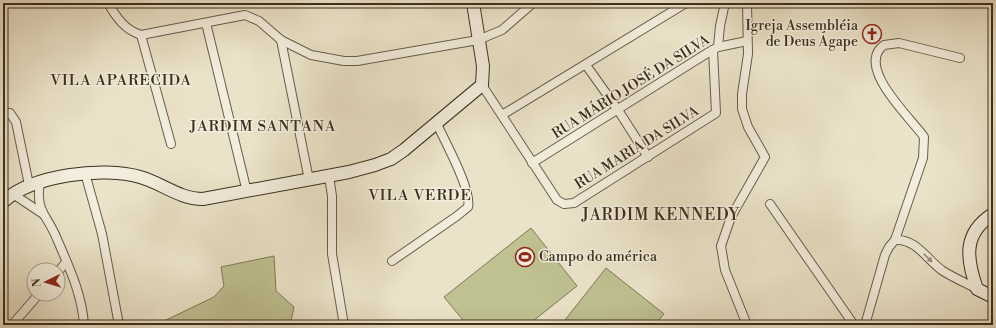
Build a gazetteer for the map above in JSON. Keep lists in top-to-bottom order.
{
  "streets": {
    "street": ["RUA MÁRIO JOSÉ DA SILVA", "RUA MARIA DA SILVA"]
  },
  "crossings": [
    ["RUA MÁRIO JOSÉ DA SILVA", "RUA MARIA DA SILVA"]
  ],
  "districts": [
    "VILA APARECIDA",
    "JARDIM SANTANA",
    "VILA VERDE",
    "JARDIM KENNEDY"
  ],
  "places": {
    "church": ["Igreja Assembléia de Deus Ágape"],
    "sports": ["Campo do américa"]
  },
  "north": "left"
}
